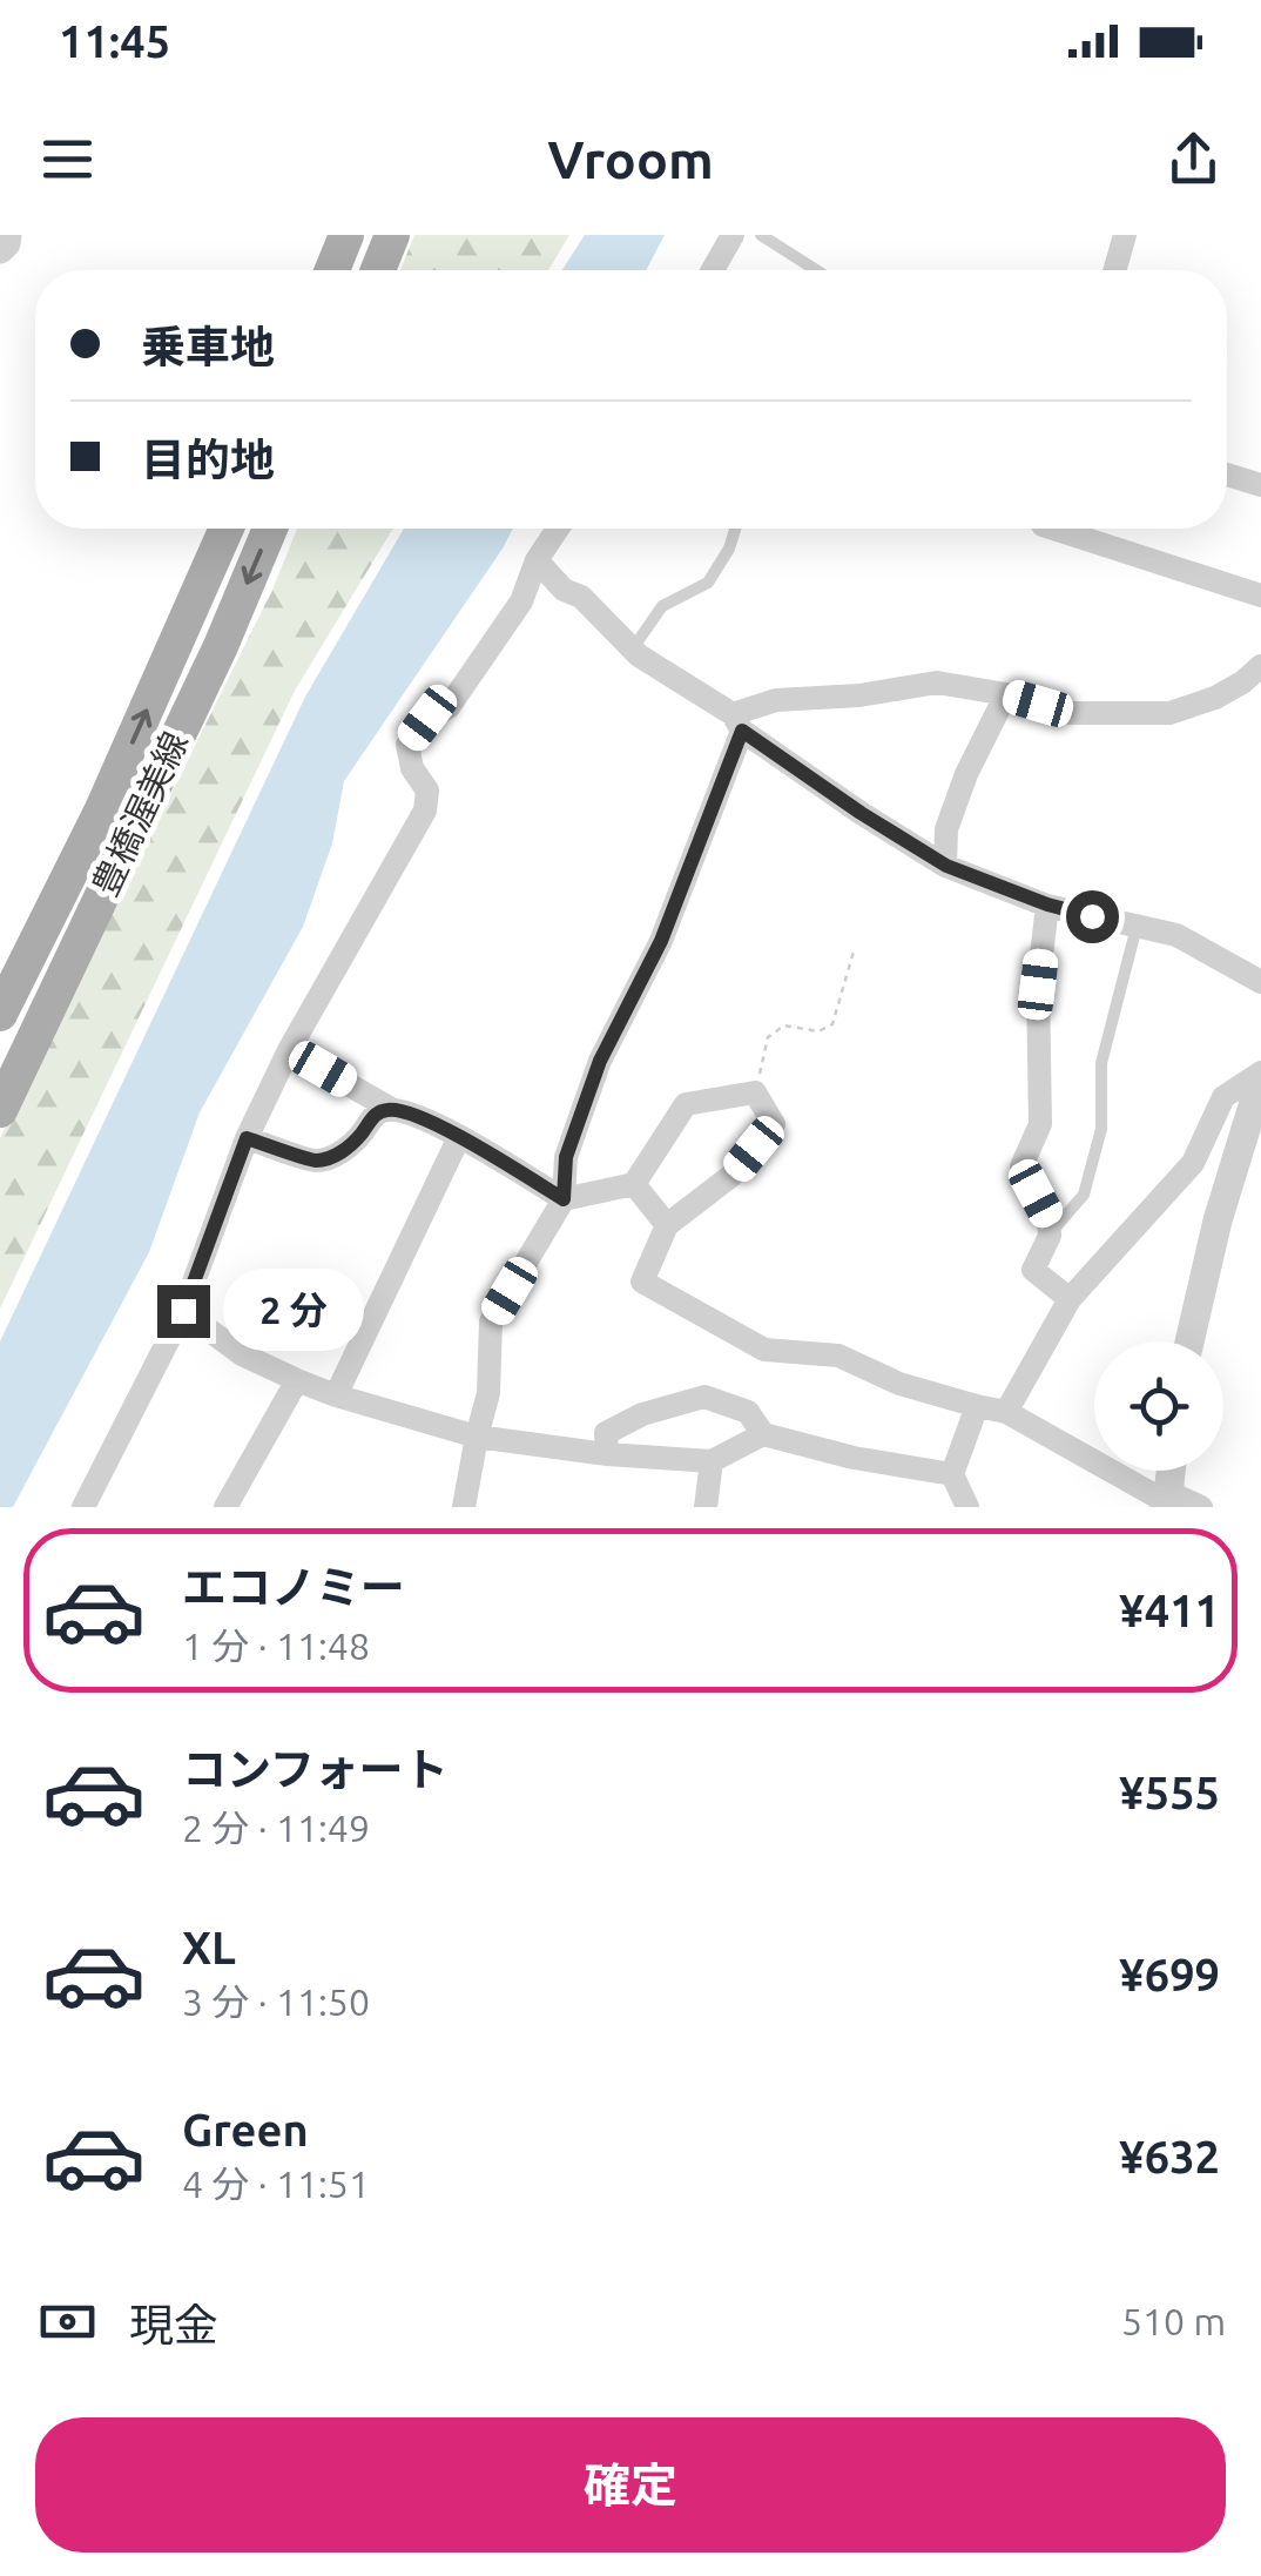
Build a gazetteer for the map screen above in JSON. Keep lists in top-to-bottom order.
{
  "streets": {
    "main road": ["豊橋渥美線"]
  },
  "page": {
    "status": "11:45",
    "header": "Vroom",
    "banner": ["乗車地", "目的地"],
    "bubble": "2 分",
    "list": [
      {
        "name": "エコノミー",
        "note": "1 分 · 11:48",
        "value": "¥411"
      },
      {
        "name": "コンフォート",
        "note": "2 分 · 11:49",
        "value": "¥555"
      },
      {
        "name": "XL",
        "note": "3 分 · 11:50",
        "value": "¥699"
      },
      {
        "name": "Green",
        "note": "4 分 · 11:51",
        "value": "¥632"
      }
    ],
    "pay": ["現金", "510 m"],
    "buttons": "確定"
  }
}
